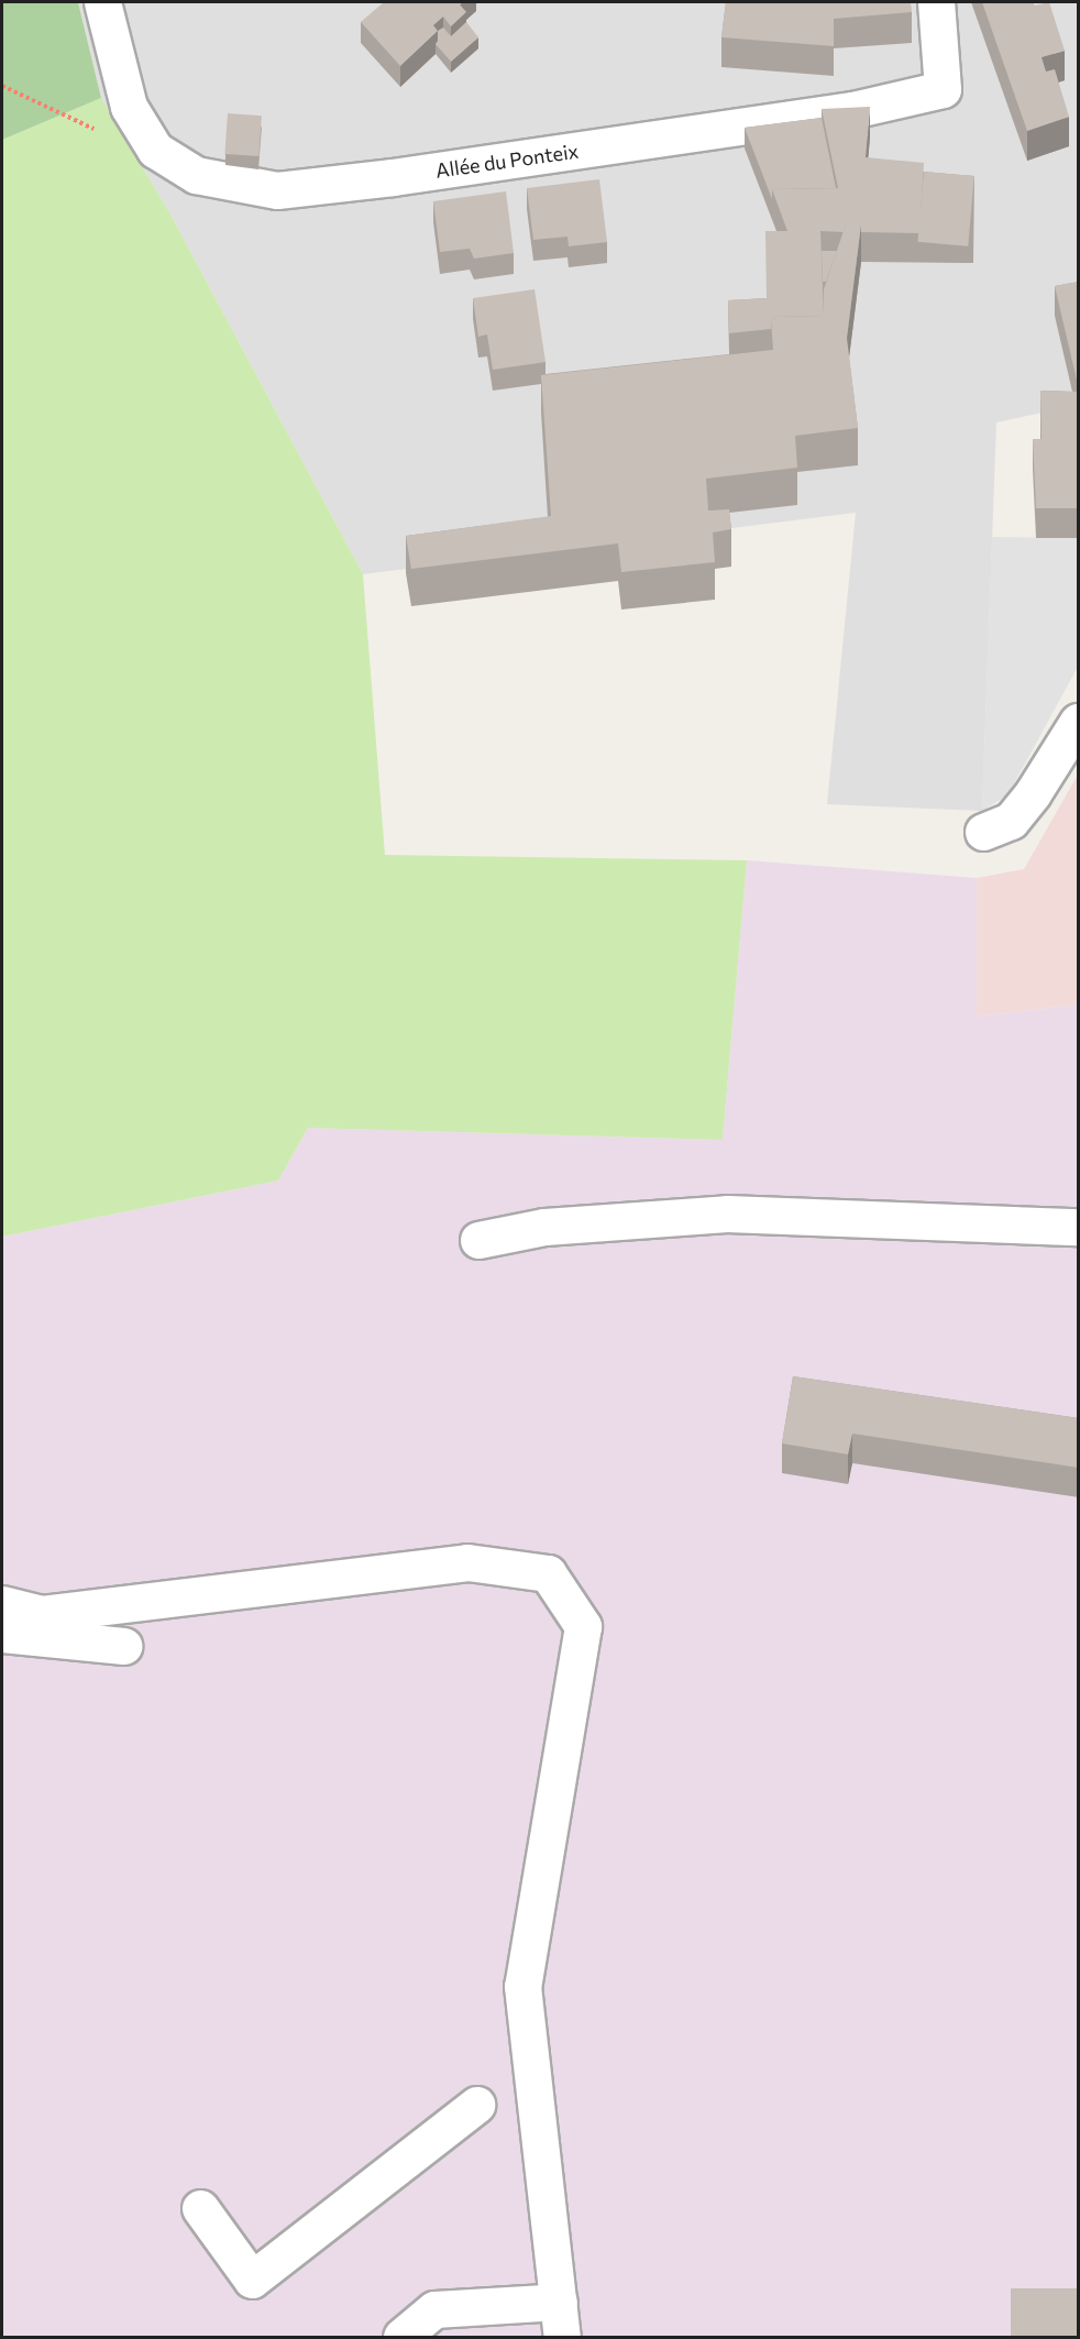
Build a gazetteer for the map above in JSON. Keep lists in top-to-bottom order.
{
  "streets": {
    "street": ["Allée du Ponteix"]
  }
}
